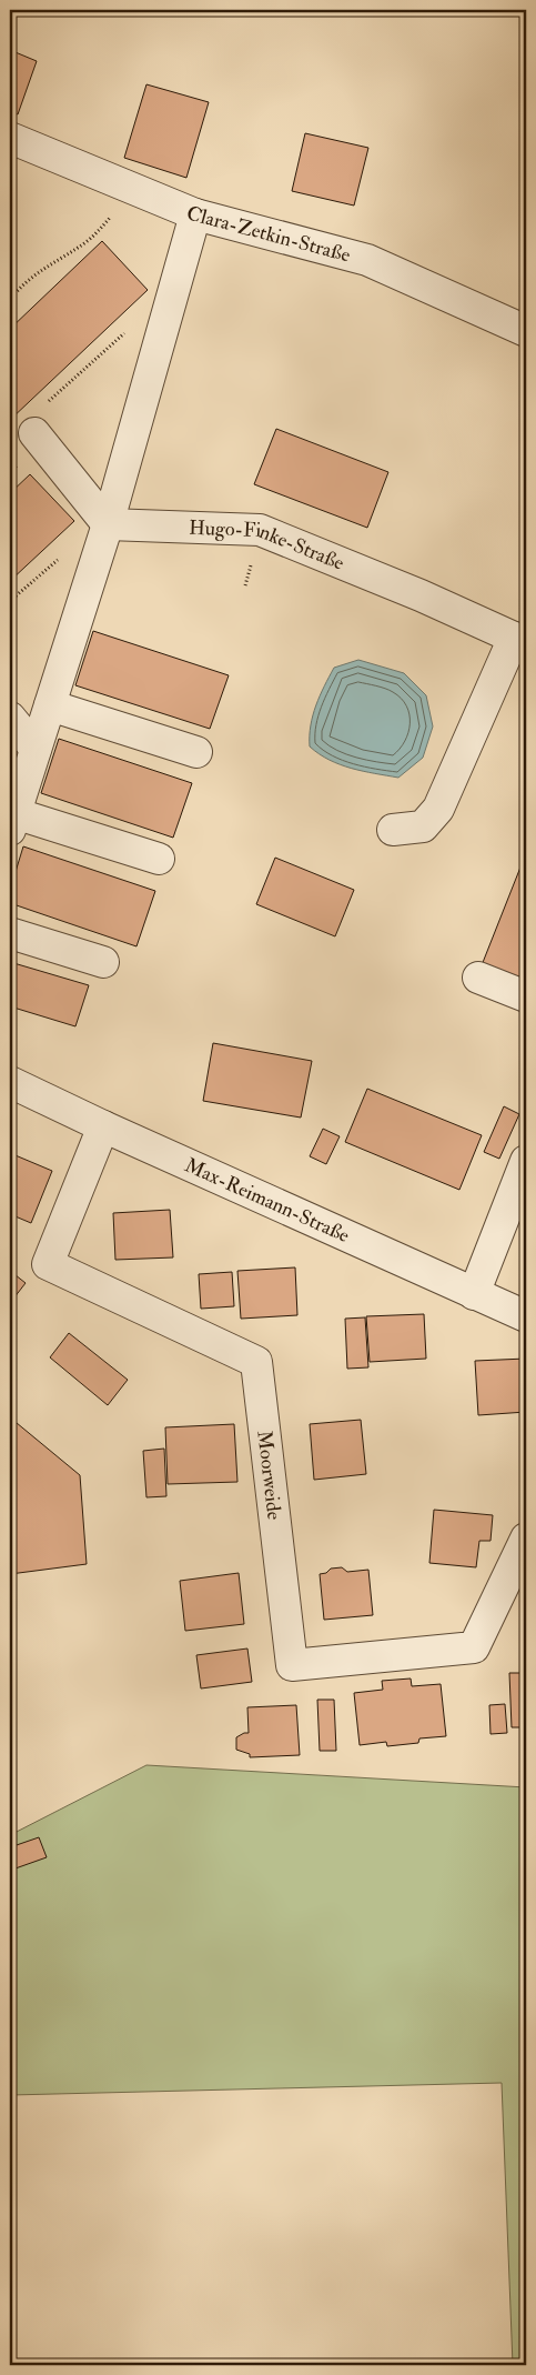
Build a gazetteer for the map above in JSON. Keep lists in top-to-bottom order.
{
  "streets": {
    "street": [
      "Clara-Zetkin-Straße",
      "Hugo-Finke-Straße",
      "Max-Reimann-Straße",
      "Moorweide"
    ]
  },
  "crossings": [
    ["Max-Reimann-Straße", "Moorweide"]
  ]
}
